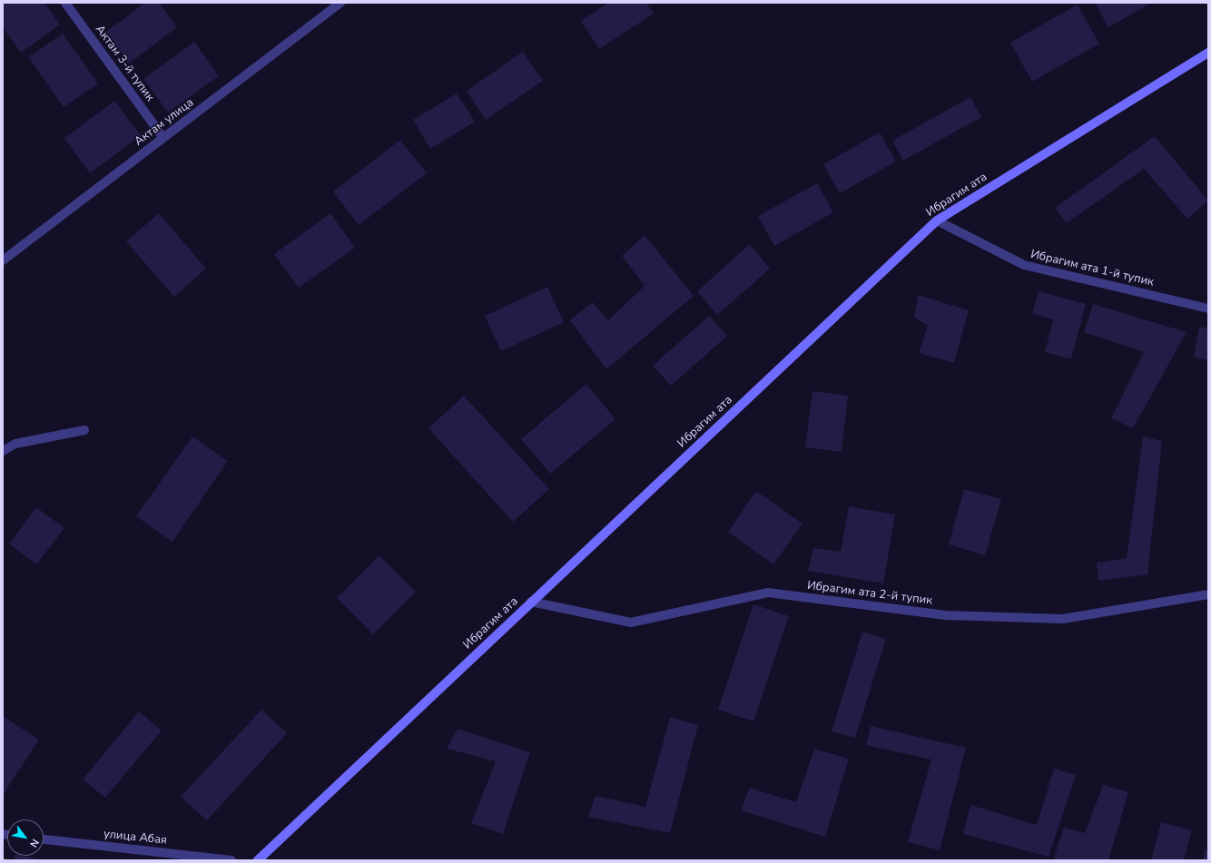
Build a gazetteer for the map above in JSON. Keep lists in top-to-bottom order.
{
  "streets": {
    "street": [
      "Актам 3-й тупик",
      "Актам улица",
      "Ибрагим ата",
      "Ибрагим ата 1-й тупик",
      "Ибрагим ата 2-й тупик",
      "улица Абая"
    ]
  },
  "crossings": [
    ["Актам 3-й тупик", "Актам улица"],
    ["Ибрагим ата", "Ибрагим ата 1-й тупик"],
    ["Ибрагим ата", "Ибрагим ата 2-й тупик"]
  ],
  "north": "bottom right"
}
